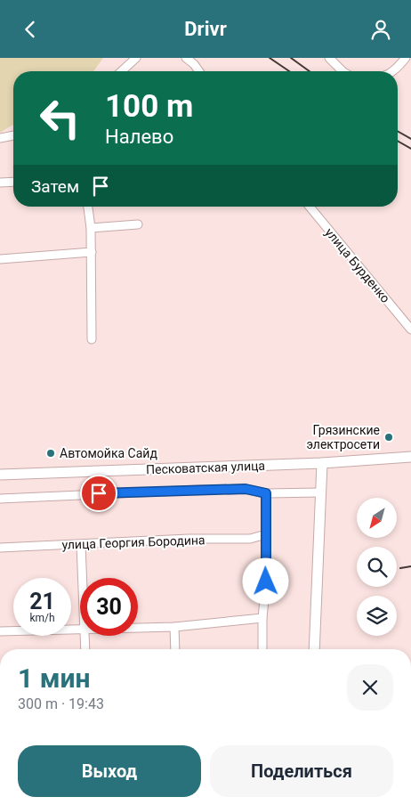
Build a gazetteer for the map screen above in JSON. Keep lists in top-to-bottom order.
{
  "streets": {
    "main road": ["Песковатская улица"],
    "street": ["улица Бурденко", "улица Георгия Бородина"]
  },
  "places": ["Грязинские электросети", "Автомойка Сайд"],
  "north": "bottom left",
  "page": {
    "header": "Drivr",
    "turn": ["100 m", "Налево"],
    "then": "Затем",
    "speed": "21 km/h",
    "limit": "30",
    "heading": ["1 мин", "300 m · 19:43"],
    "buttons": ["Выход", "Поделиться"]
  }
}
